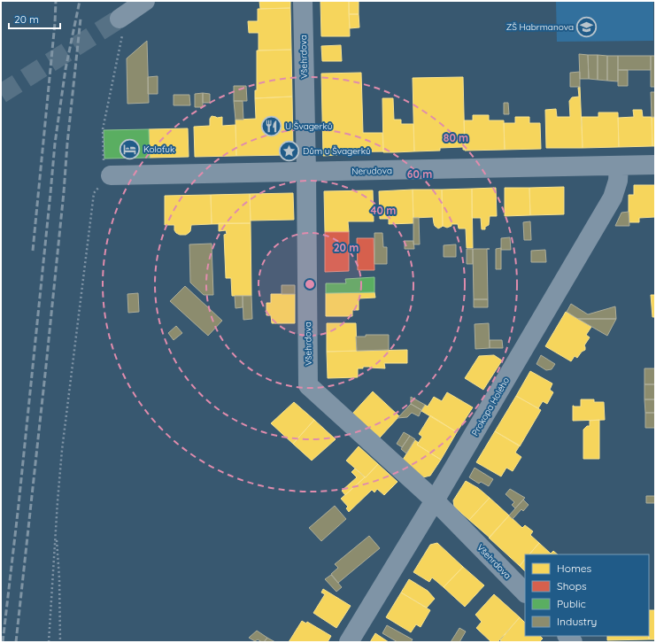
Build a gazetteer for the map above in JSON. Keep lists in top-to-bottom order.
{
  "streets": {
    "street": ["Všehrdova", "Nerudova", "Prokopa Holého"]
  },
  "crossings": [
    ["Všehrdova", "Nerudova"],
    ["Všehrdova", "Prokopa Holého"],
    ["Nerudova", "Prokopa Holého"]
  ],
  "places": {
    "school or university": ["ZŠ Habrmanova"],
    "restaurant": ["U Švagerků"],
    "hotel": ["Koloťuk"],
    "place": ["Dům u Švagerků"]
  },
  "legend": [
    "Homes",
    "Shops",
    "Public",
    "Industry"
  ],
  "scale_bar": "20 m",
  "rings": [
    "80 m",
    "60 m",
    "40 m",
    "20 m"
  ]
}
